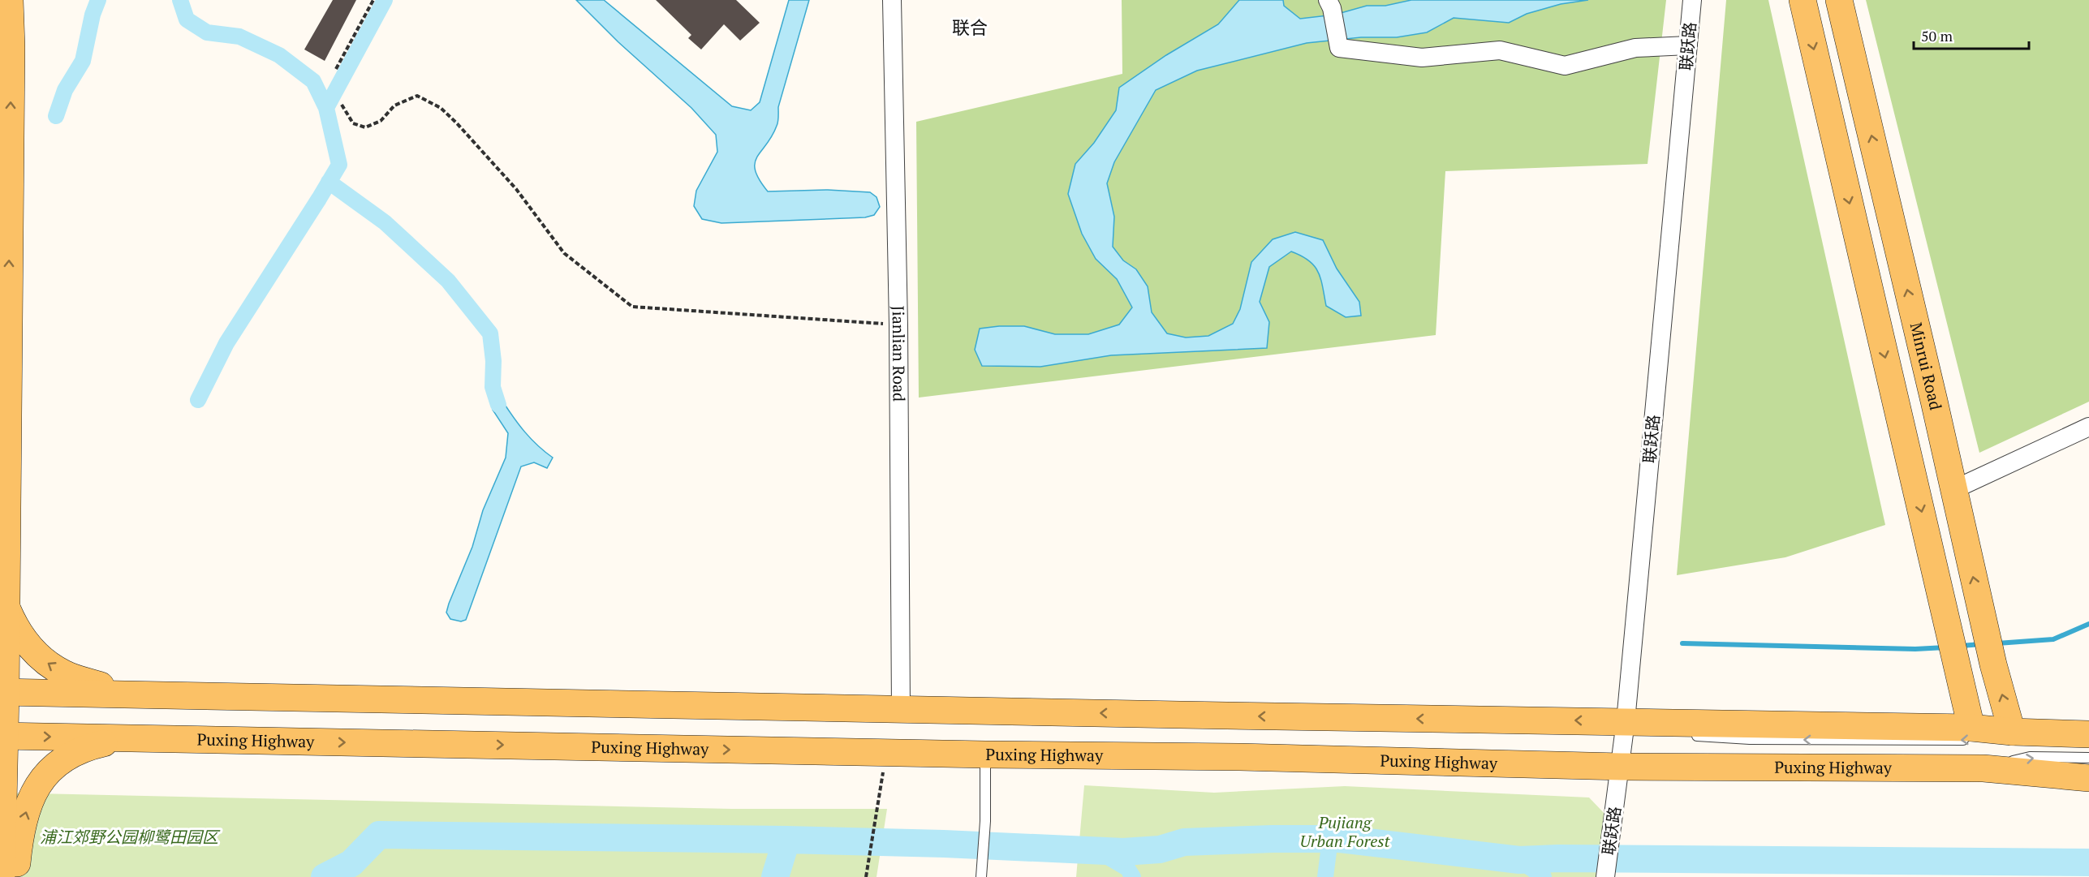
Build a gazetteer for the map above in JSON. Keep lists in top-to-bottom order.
{
  "streets": {
    "main road": ["Minrui Road", "Puxing Highway"],
    "street": ["联跃路", "Jianlian Road"]
  },
  "crossings": [
    ["联跃路", "Puxing Highway"]
  ],
  "districts": ["联合"],
  "parks": ["Pujiang Urban Forest", "浦江郊野公园柳鹭田园区"],
  "scale_bar": "50 m"
}
